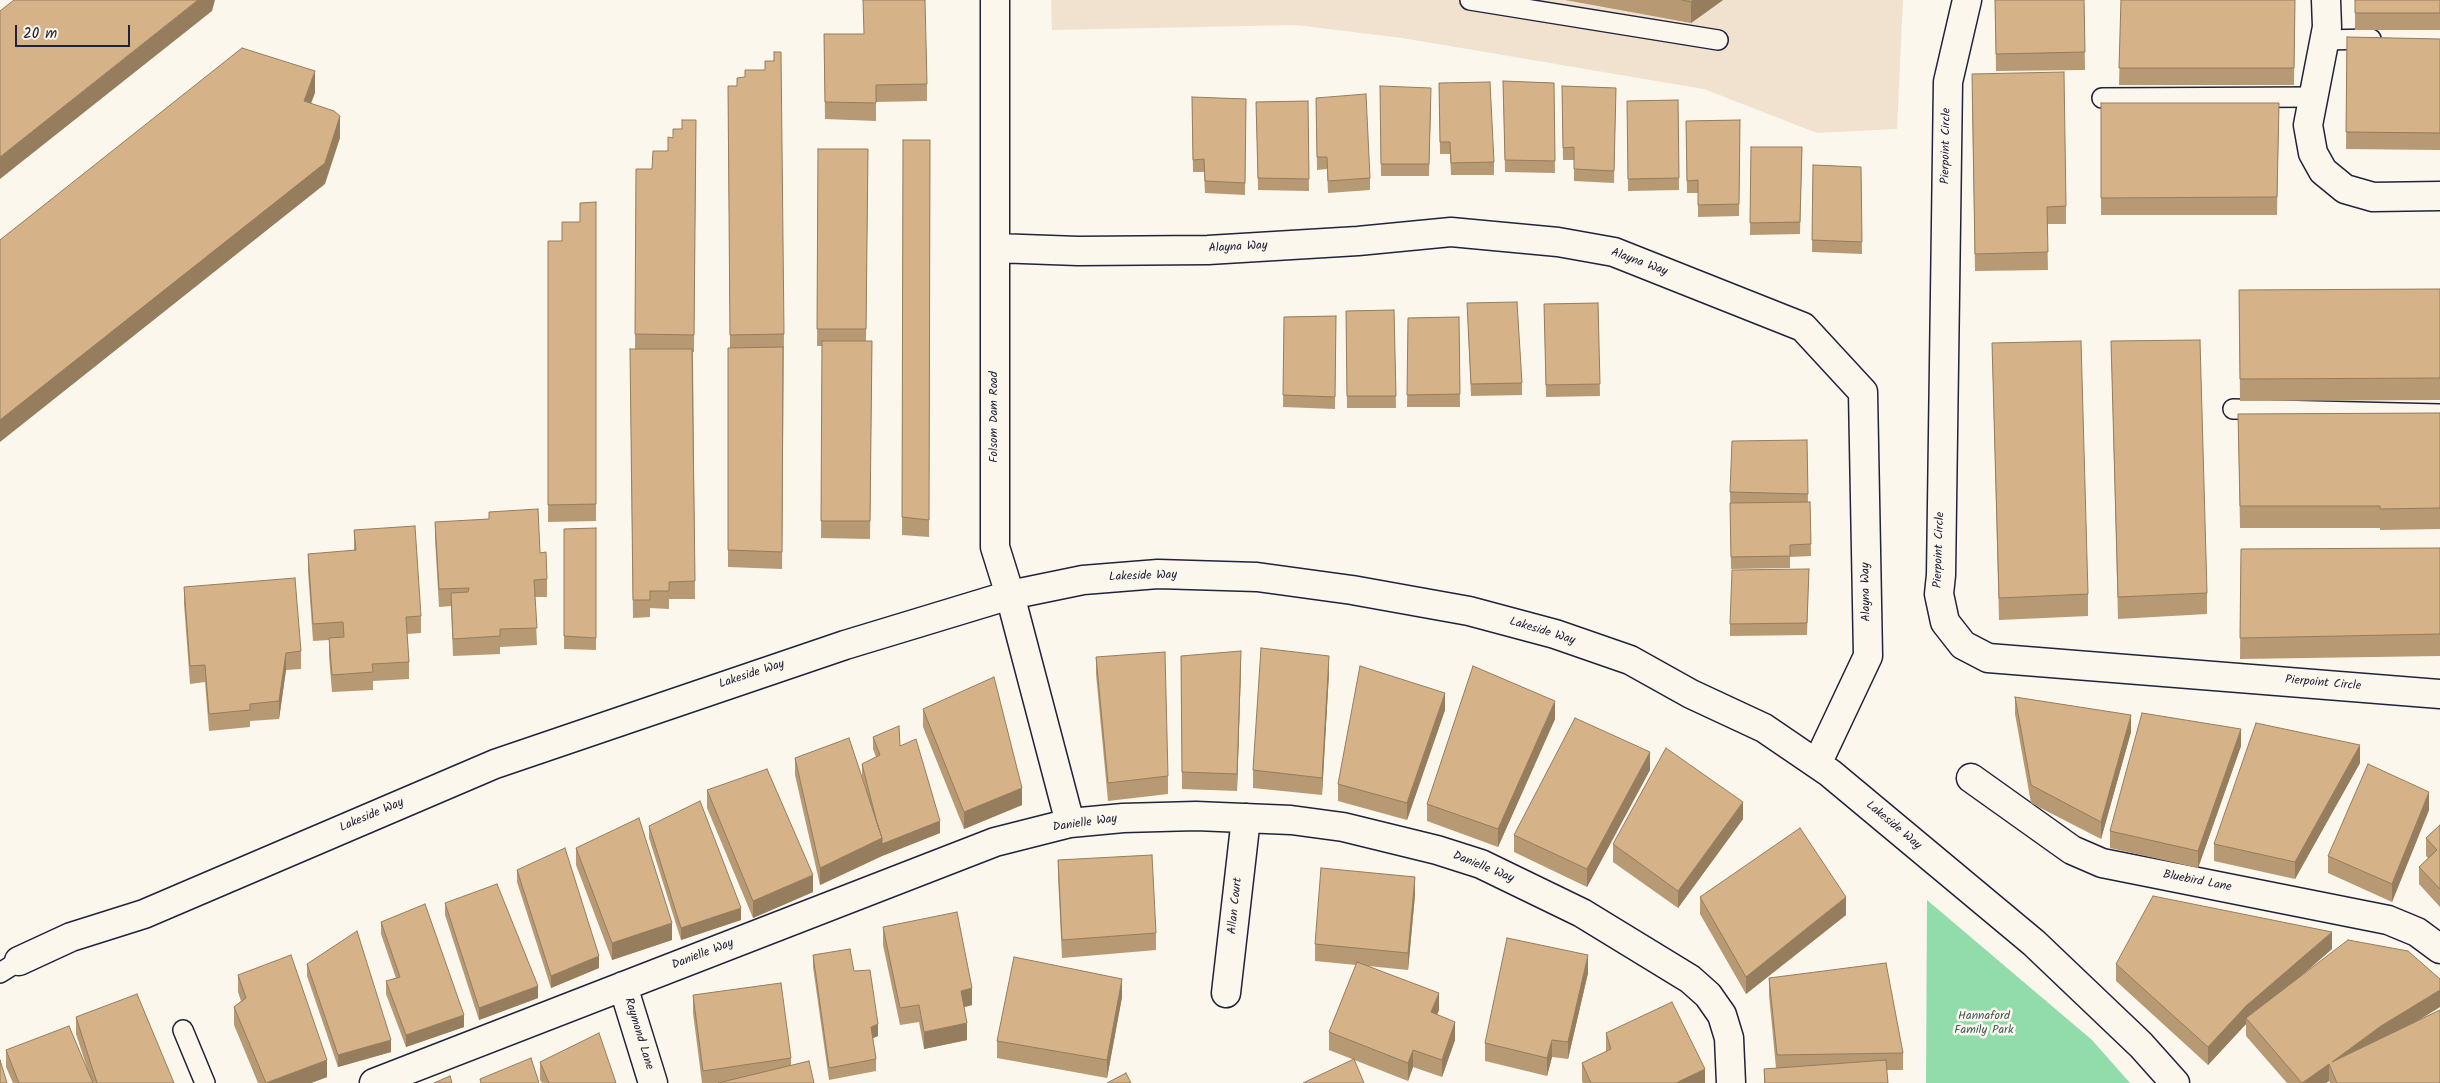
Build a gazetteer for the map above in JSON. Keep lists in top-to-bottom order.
{
  "streets": {
    "street": [
      "Pierpoint Circle",
      "Alayna Way",
      "Folsom Dam Road",
      "Lakeside Way",
      "Danielle Way",
      "Bluebird Lane",
      "Allan Court",
      "Raymond Lane"
    ]
  },
  "crossings": [
    ["Alayna Way", "Folsom Dam Road"],
    ["Alayna Way", "Lakeside Way"],
    ["Folsom Dam Road", "Lakeside Way"],
    ["Folsom Dam Road", "Danielle Way"],
    ["Danielle Way", "Allan Court"],
    ["Danielle Way", "Raymond Lane"]
  ],
  "parks": ["Hannaford Family Park"],
  "scale_bar": "20 m"
}
